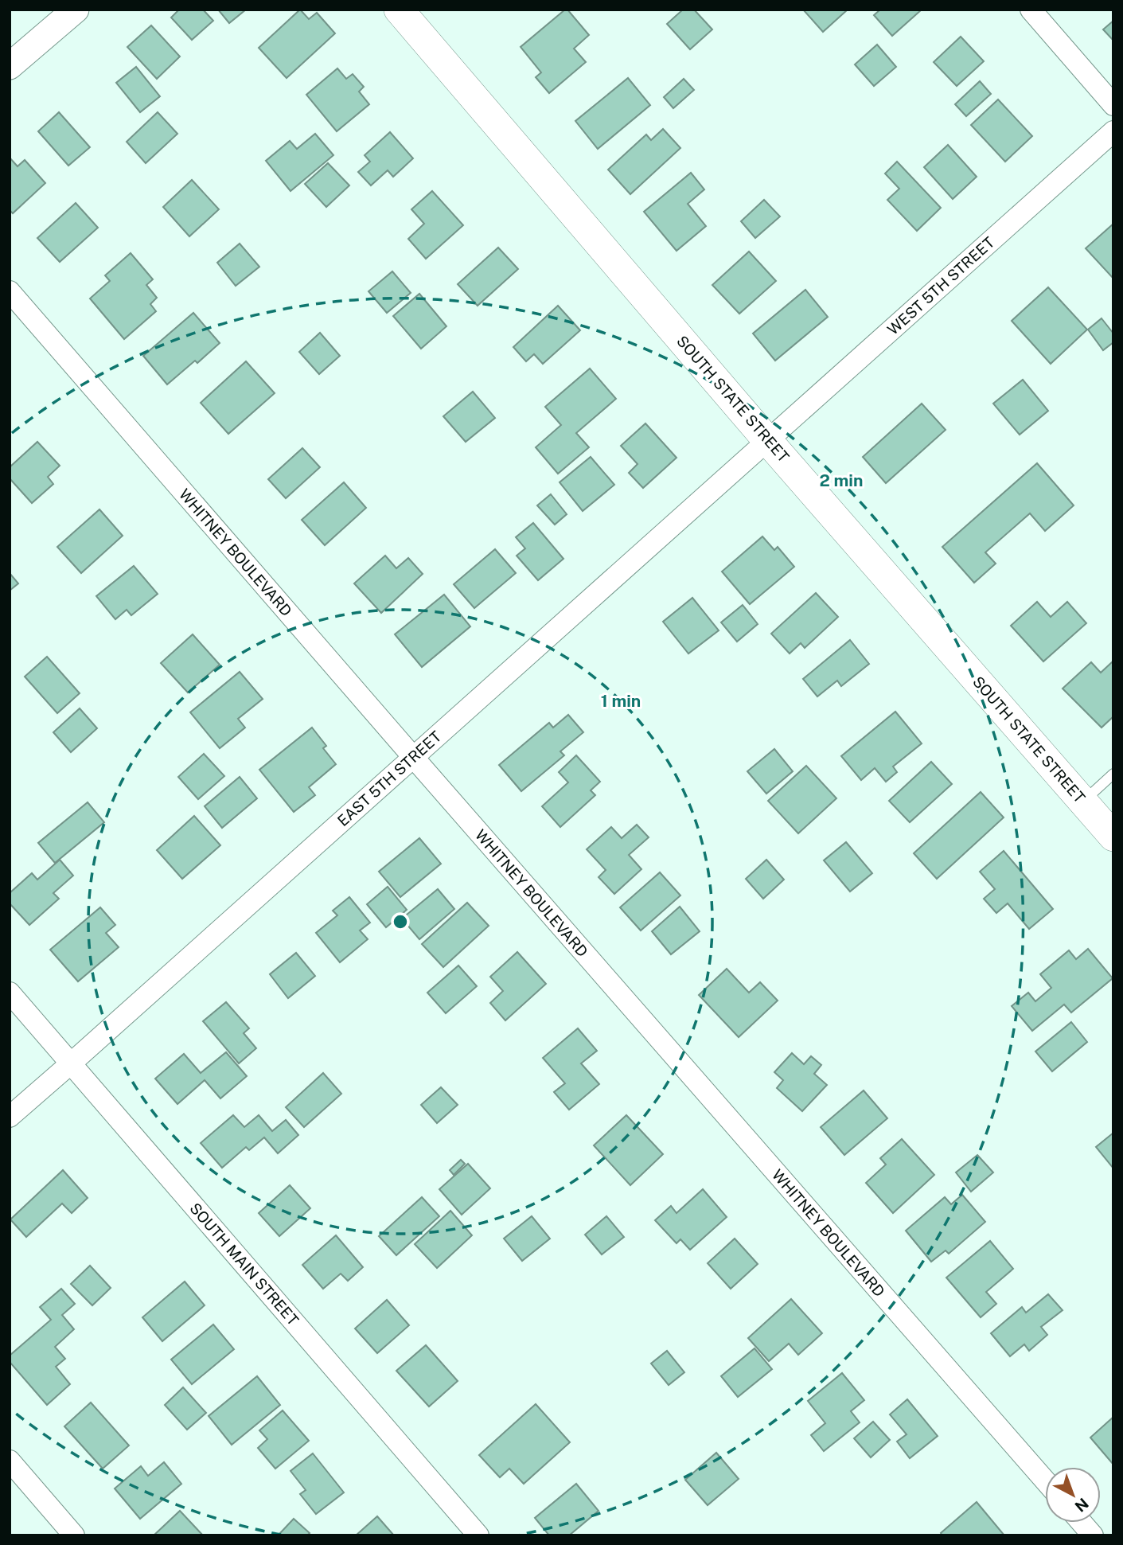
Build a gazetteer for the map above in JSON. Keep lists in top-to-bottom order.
{
  "streets": {
    "main road": ["SOUTH STATE STREET"],
    "street": [
      "WEST 5TH STREET",
      "WHITNEY BOULEVARD",
      "EAST 5TH STREET",
      "SOUTH MAIN STREET"
    ]
  },
  "crossings": [
    ["WEST 5TH STREET", "SOUTH STATE STREET"],
    ["WEST 5TH STREET", "EAST 5TH STREET"],
    ["SOUTH STATE STREET", "EAST 5TH STREET"],
    ["WHITNEY BOULEVARD", "EAST 5TH STREET"],
    ["EAST 5TH STREET", "SOUTH MAIN STREET"]
  ],
  "north": "bottom right",
  "rings": ["2 min", "1 min"]
}
